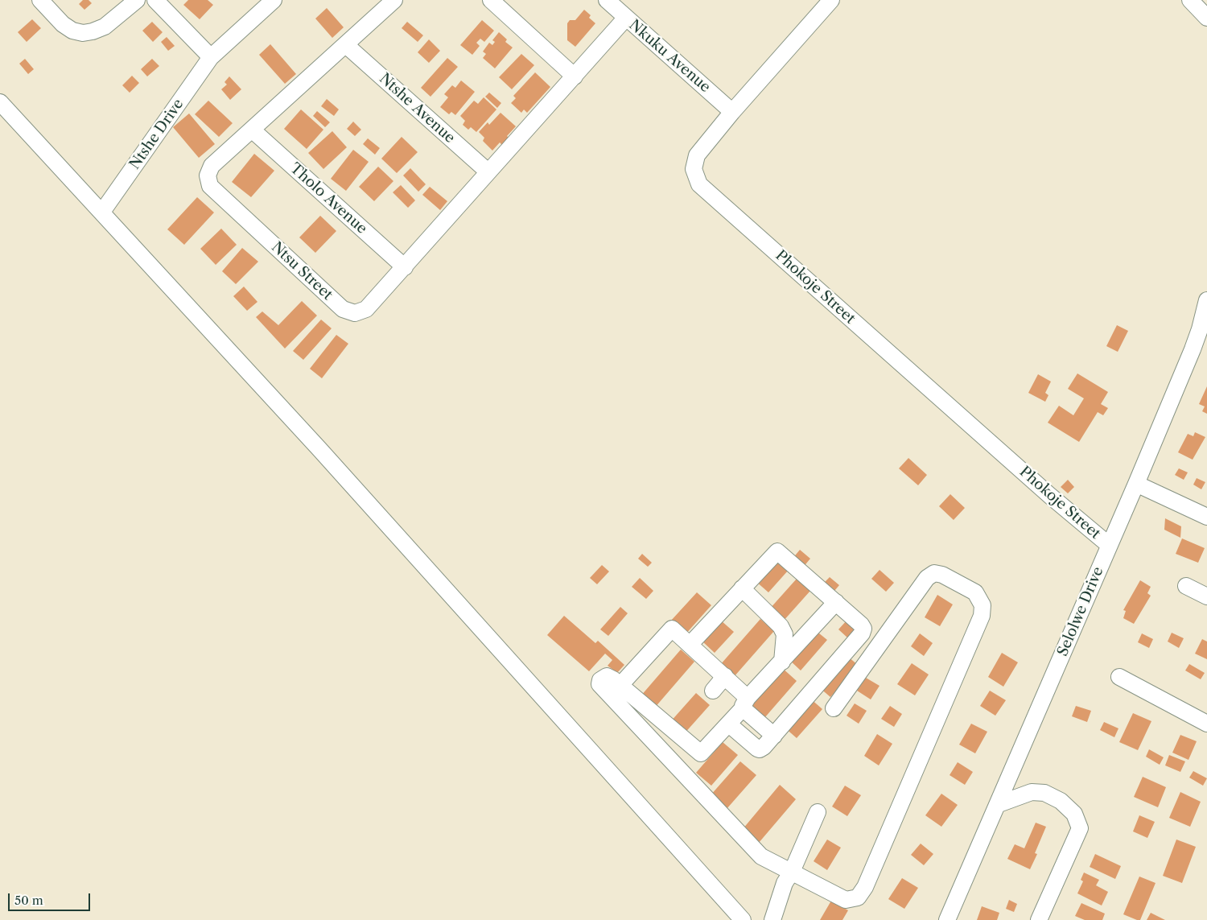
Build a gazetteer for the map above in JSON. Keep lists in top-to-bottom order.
{
  "streets": {
    "street": [
      "Nkuku Avenue",
      "Ntshe Avenue",
      "Ntshe Drive",
      "Tholo Avenue",
      "Ntsu Street",
      "Phokoje Street",
      "Selolwe Drive"
    ]
  },
  "crossings": [
    ["Nkuku Avenue", "Ntsu Street"],
    ["Nkuku Avenue", "Phokoje Street"],
    ["Ntshe Avenue", "Ntsu Street"],
    ["Tholo Avenue", "Ntsu Street"],
    ["Phokoje Street", "Selolwe Drive"]
  ],
  "scale_bar": "50 m"
}
